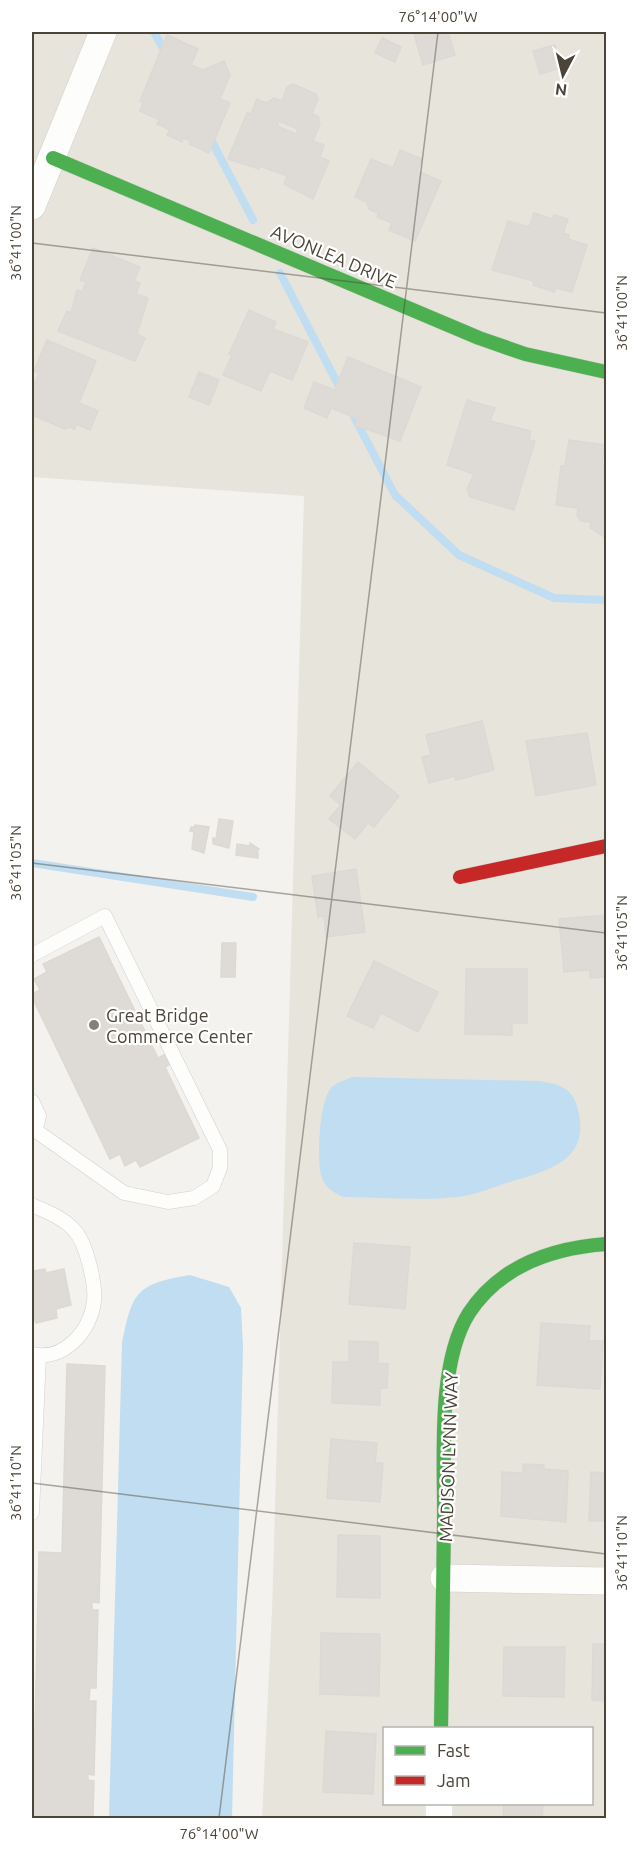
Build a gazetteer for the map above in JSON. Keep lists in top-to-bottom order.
{
  "streets": {
    "street": ["AVONLEA DRIVE", "MADISON LYNN WAY"]
  },
  "places": ["Great Bridge Commerce Center"],
  "legend": ["Fast", "Jam"],
  "north": "bottom",
  "coordinates": [
    "76°14'00\"W",
    "36°41'00\"N",
    "36°41'05\"N",
    "36°41'10\"N"
  ]
}
